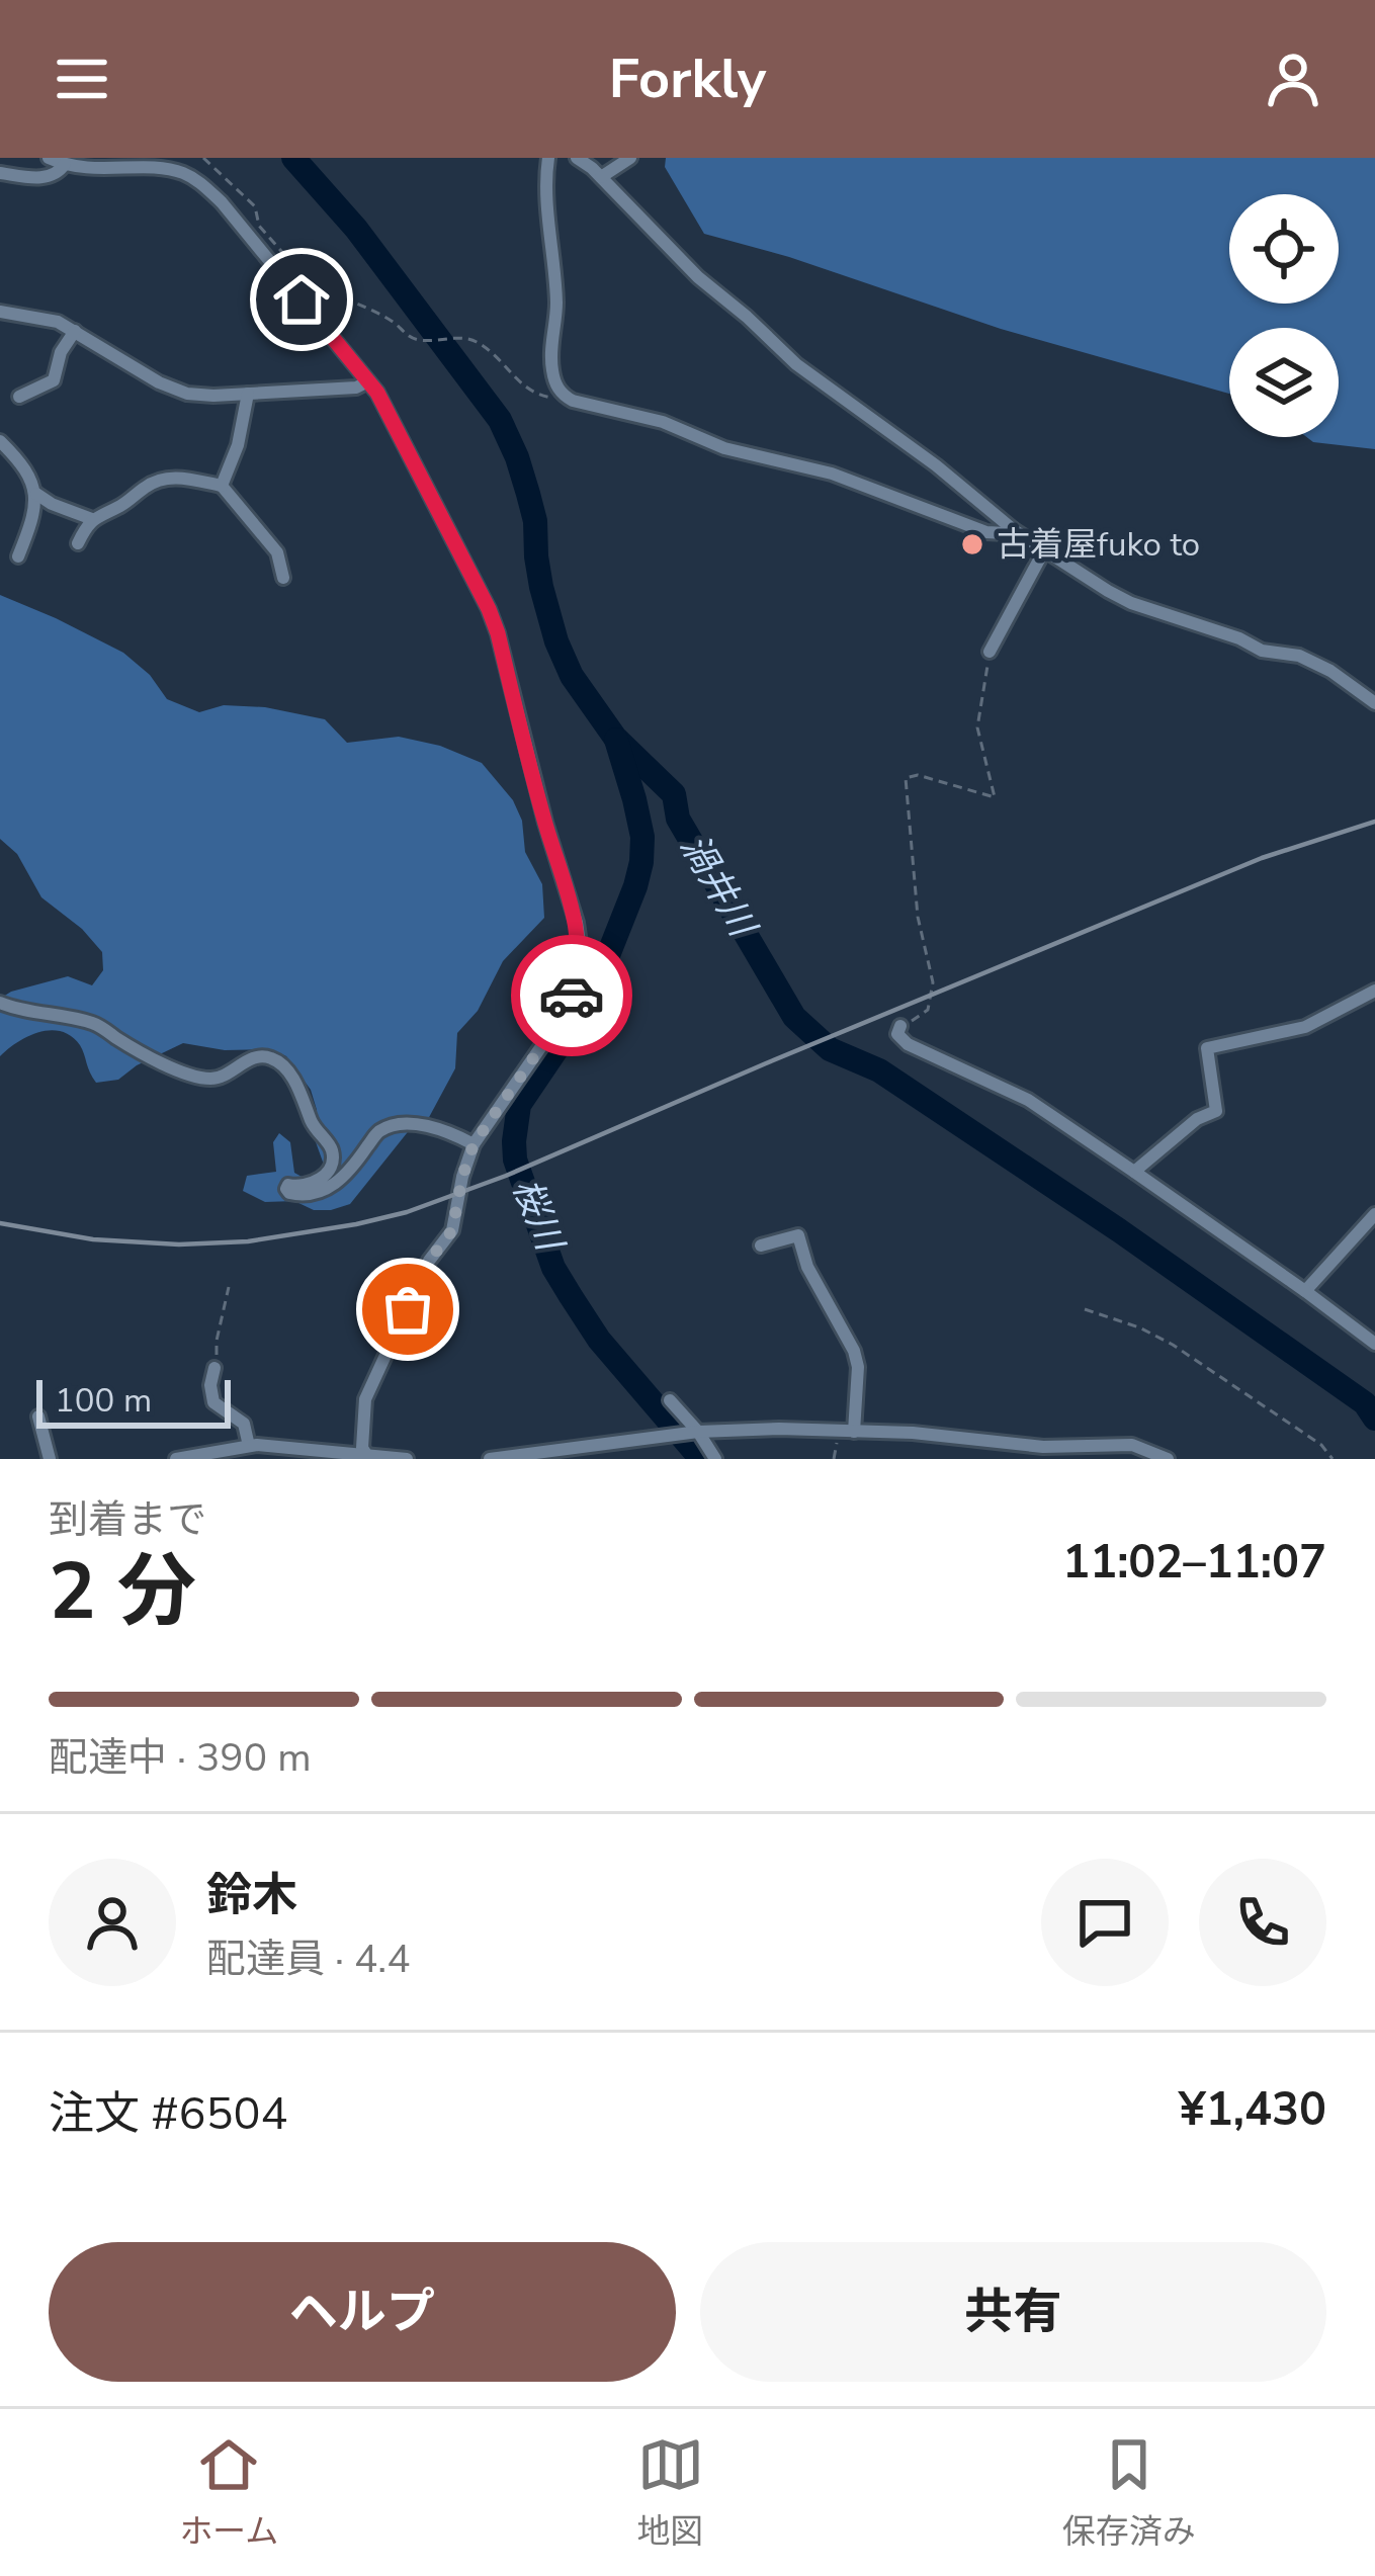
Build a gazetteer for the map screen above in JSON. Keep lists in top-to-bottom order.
{
  "water": ["渦井川", "桜川"],
  "places": ["古着屋fuko to"],
  "scale_bar": "100 m",
  "page": {
    "header": "Forkly",
    "scale": "100 m",
    "heading": ["2 分", "到着まで", "11:02–11:07"],
    "panel": [
      "鈴木",
      "配達員 · 4.4",
      "注文 #6504",
      "¥1,430"
    ],
    "bar": "配達中 · 390 m",
    "buttons": ["ヘルプ", "共有"],
    "tabs": ["ホーム", "地図", "保存済み"]
  }
}
